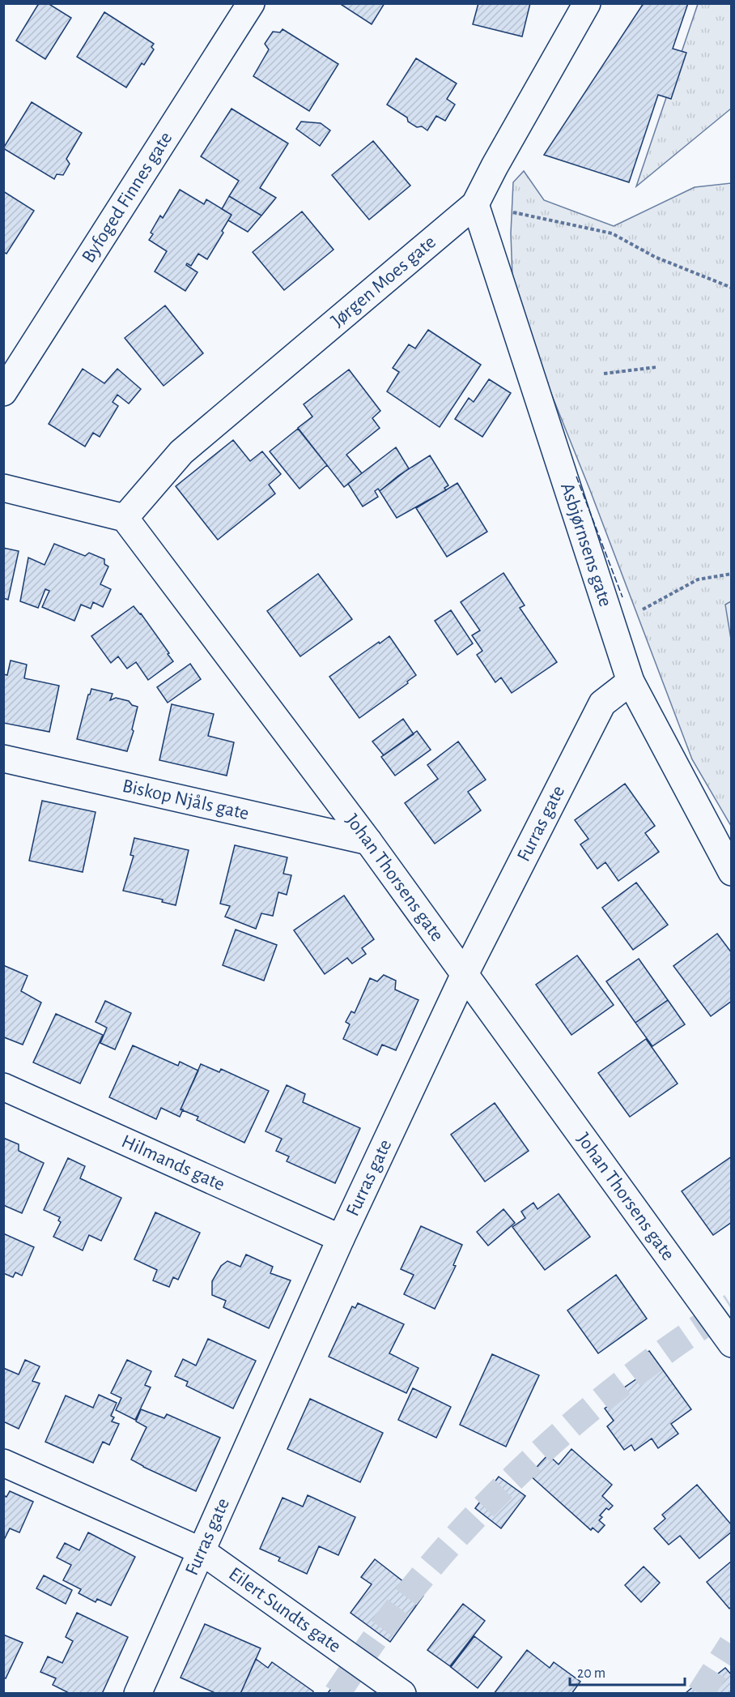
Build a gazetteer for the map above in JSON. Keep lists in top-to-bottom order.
{
  "streets": {
    "street": [
      "Byfoged Finnes gate",
      "Jørgen Moes gate",
      "Asbjørnsens gate",
      "Biskop Njåls gate",
      "Furras gate",
      "Johan Thorsens gate",
      "Hilmands gate",
      "Eilert Sundts gate"
    ]
  },
  "crossings": [
    ["Jørgen Moes gate", "Asbjørnsens gate"],
    ["Jørgen Moes gate", "Johan Thorsens gate"],
    ["Asbjørnsens gate", "Furras gate"],
    ["Biskop Njåls gate", "Johan Thorsens gate"],
    ["Furras gate", "Johan Thorsens gate"],
    ["Furras gate", "Hilmands gate"],
    ["Furras gate", "Eilert Sundts gate"]
  ],
  "scale_bar": "20 m"
}
